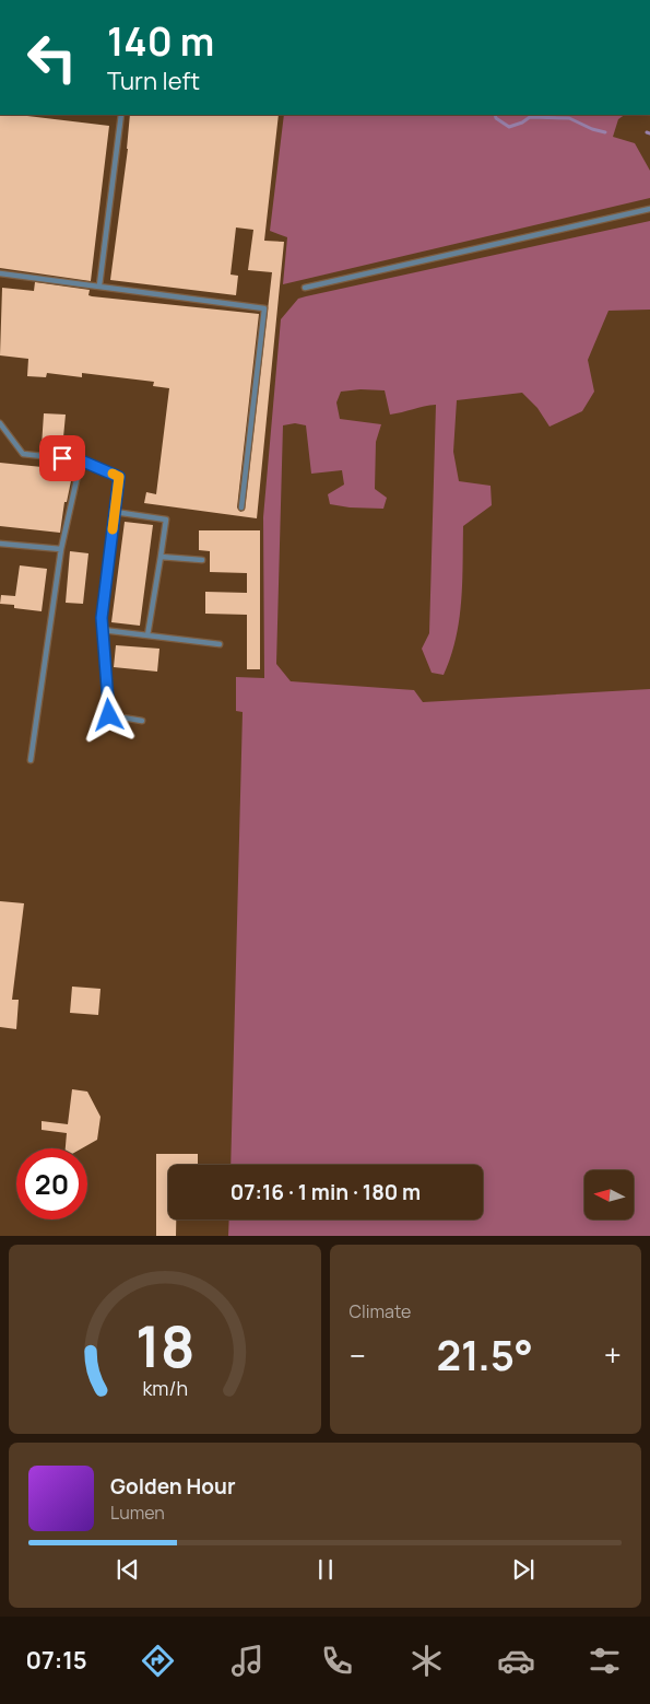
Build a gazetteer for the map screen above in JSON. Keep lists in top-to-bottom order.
{
  "north": "left",
  "page": {
    "turn": ["140 m", "Turn left"],
    "limit": "20",
    "trip": "07:16 · 1 min · 180 m",
    "tile": "Climate",
    "heat": ["−", "21.5°", "+"],
    "song": ["Golden Hour", "Lumen"],
    "tabs": "07:15",
    "gauge": ["18", "km/h"]
  }
}
